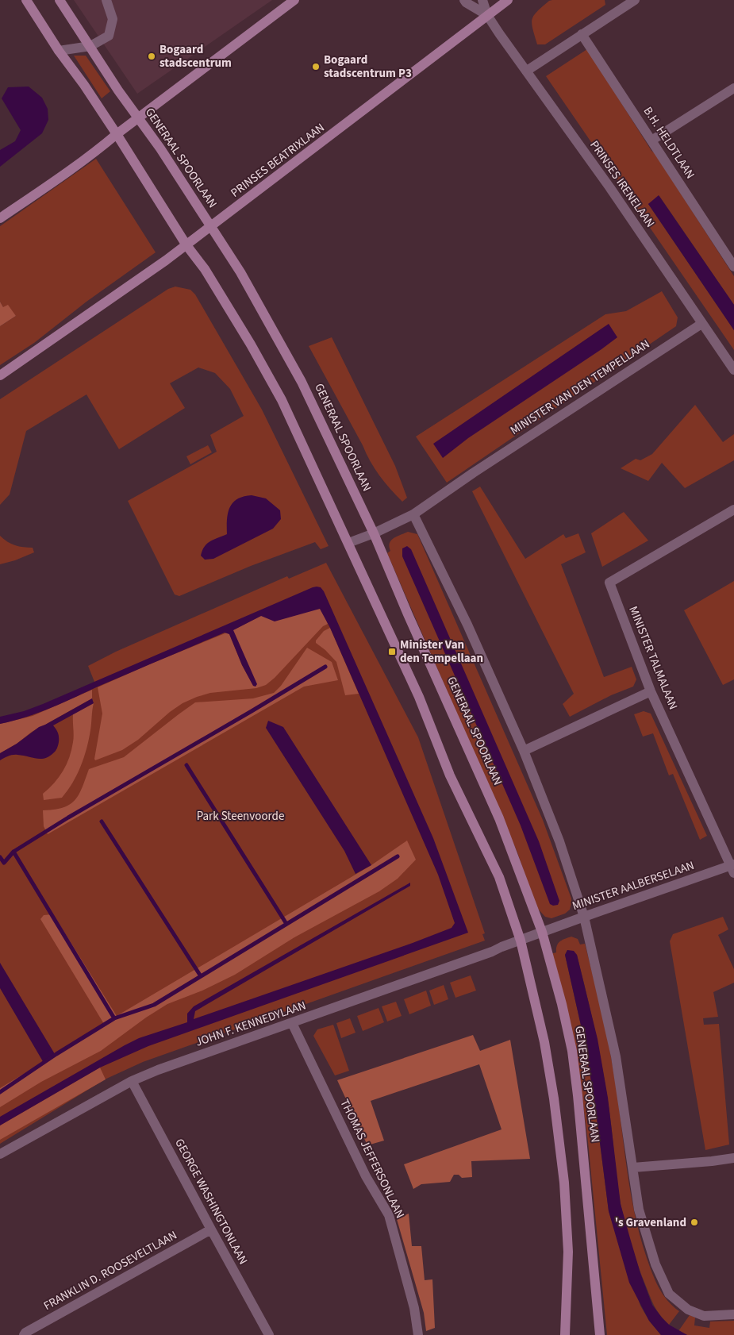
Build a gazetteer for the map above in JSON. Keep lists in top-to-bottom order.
{
  "streets": {
    "street": [
      "B.H. HELDTLAAN",
      "GENERAAL SPOORLAAN",
      "PRINSES BEATRIXLAAN",
      "PRINSES IRENELAAN",
      "MINISTER VAN DEN TEMPELLAAN",
      "MINISTER TALMALAAN",
      "MINISTER AALBERSELAAN",
      "JOHN F. KENNEDYLAAN",
      "THOMAS JEFFERSONLAAN",
      "GEORGE WASHINGTONLAAN",
      "FRANKLIN D. ROOSEVELTLAAN"
    ]
  },
  "crossings": [
    ["GENERAAL SPOORLAAN", "PRINSES BEATRIXLAAN"],
    ["GENERAAL SPOORLAAN", "MINISTER VAN DEN TEMPELLAAN"],
    ["GENERAAL SPOORLAAN", "MINISTER AALBERSELAAN"],
    ["PRINSES BEATRIXLAAN", "PRINSES IRENELAAN"],
    ["PRINSES IRENELAAN", "MINISTER VAN DEN TEMPELLAAN"],
    ["MINISTER TALMALAAN", "MINISTER AALBERSELAAN"],
    ["MINISTER AALBERSELAAN", "JOHN F. KENNEDYLAAN"],
    ["JOHN F. KENNEDYLAAN", "THOMAS JEFFERSONLAAN"],
    ["JOHN F. KENNEDYLAAN", "GEORGE WASHINGTONLAAN"],
    ["GEORGE WASHINGTONLAAN", "FRANKLIN D. ROOSEVELTLAAN"]
  ],
  "parks": ["Park Steenvoorde"],
  "places": {
    "other": ["Bogaard stadscentrum", "Bogaard stadscentrum P3", "'s Gravenland"],
    "transit": ["Minister Van den Tempellaan"]
  }
}
